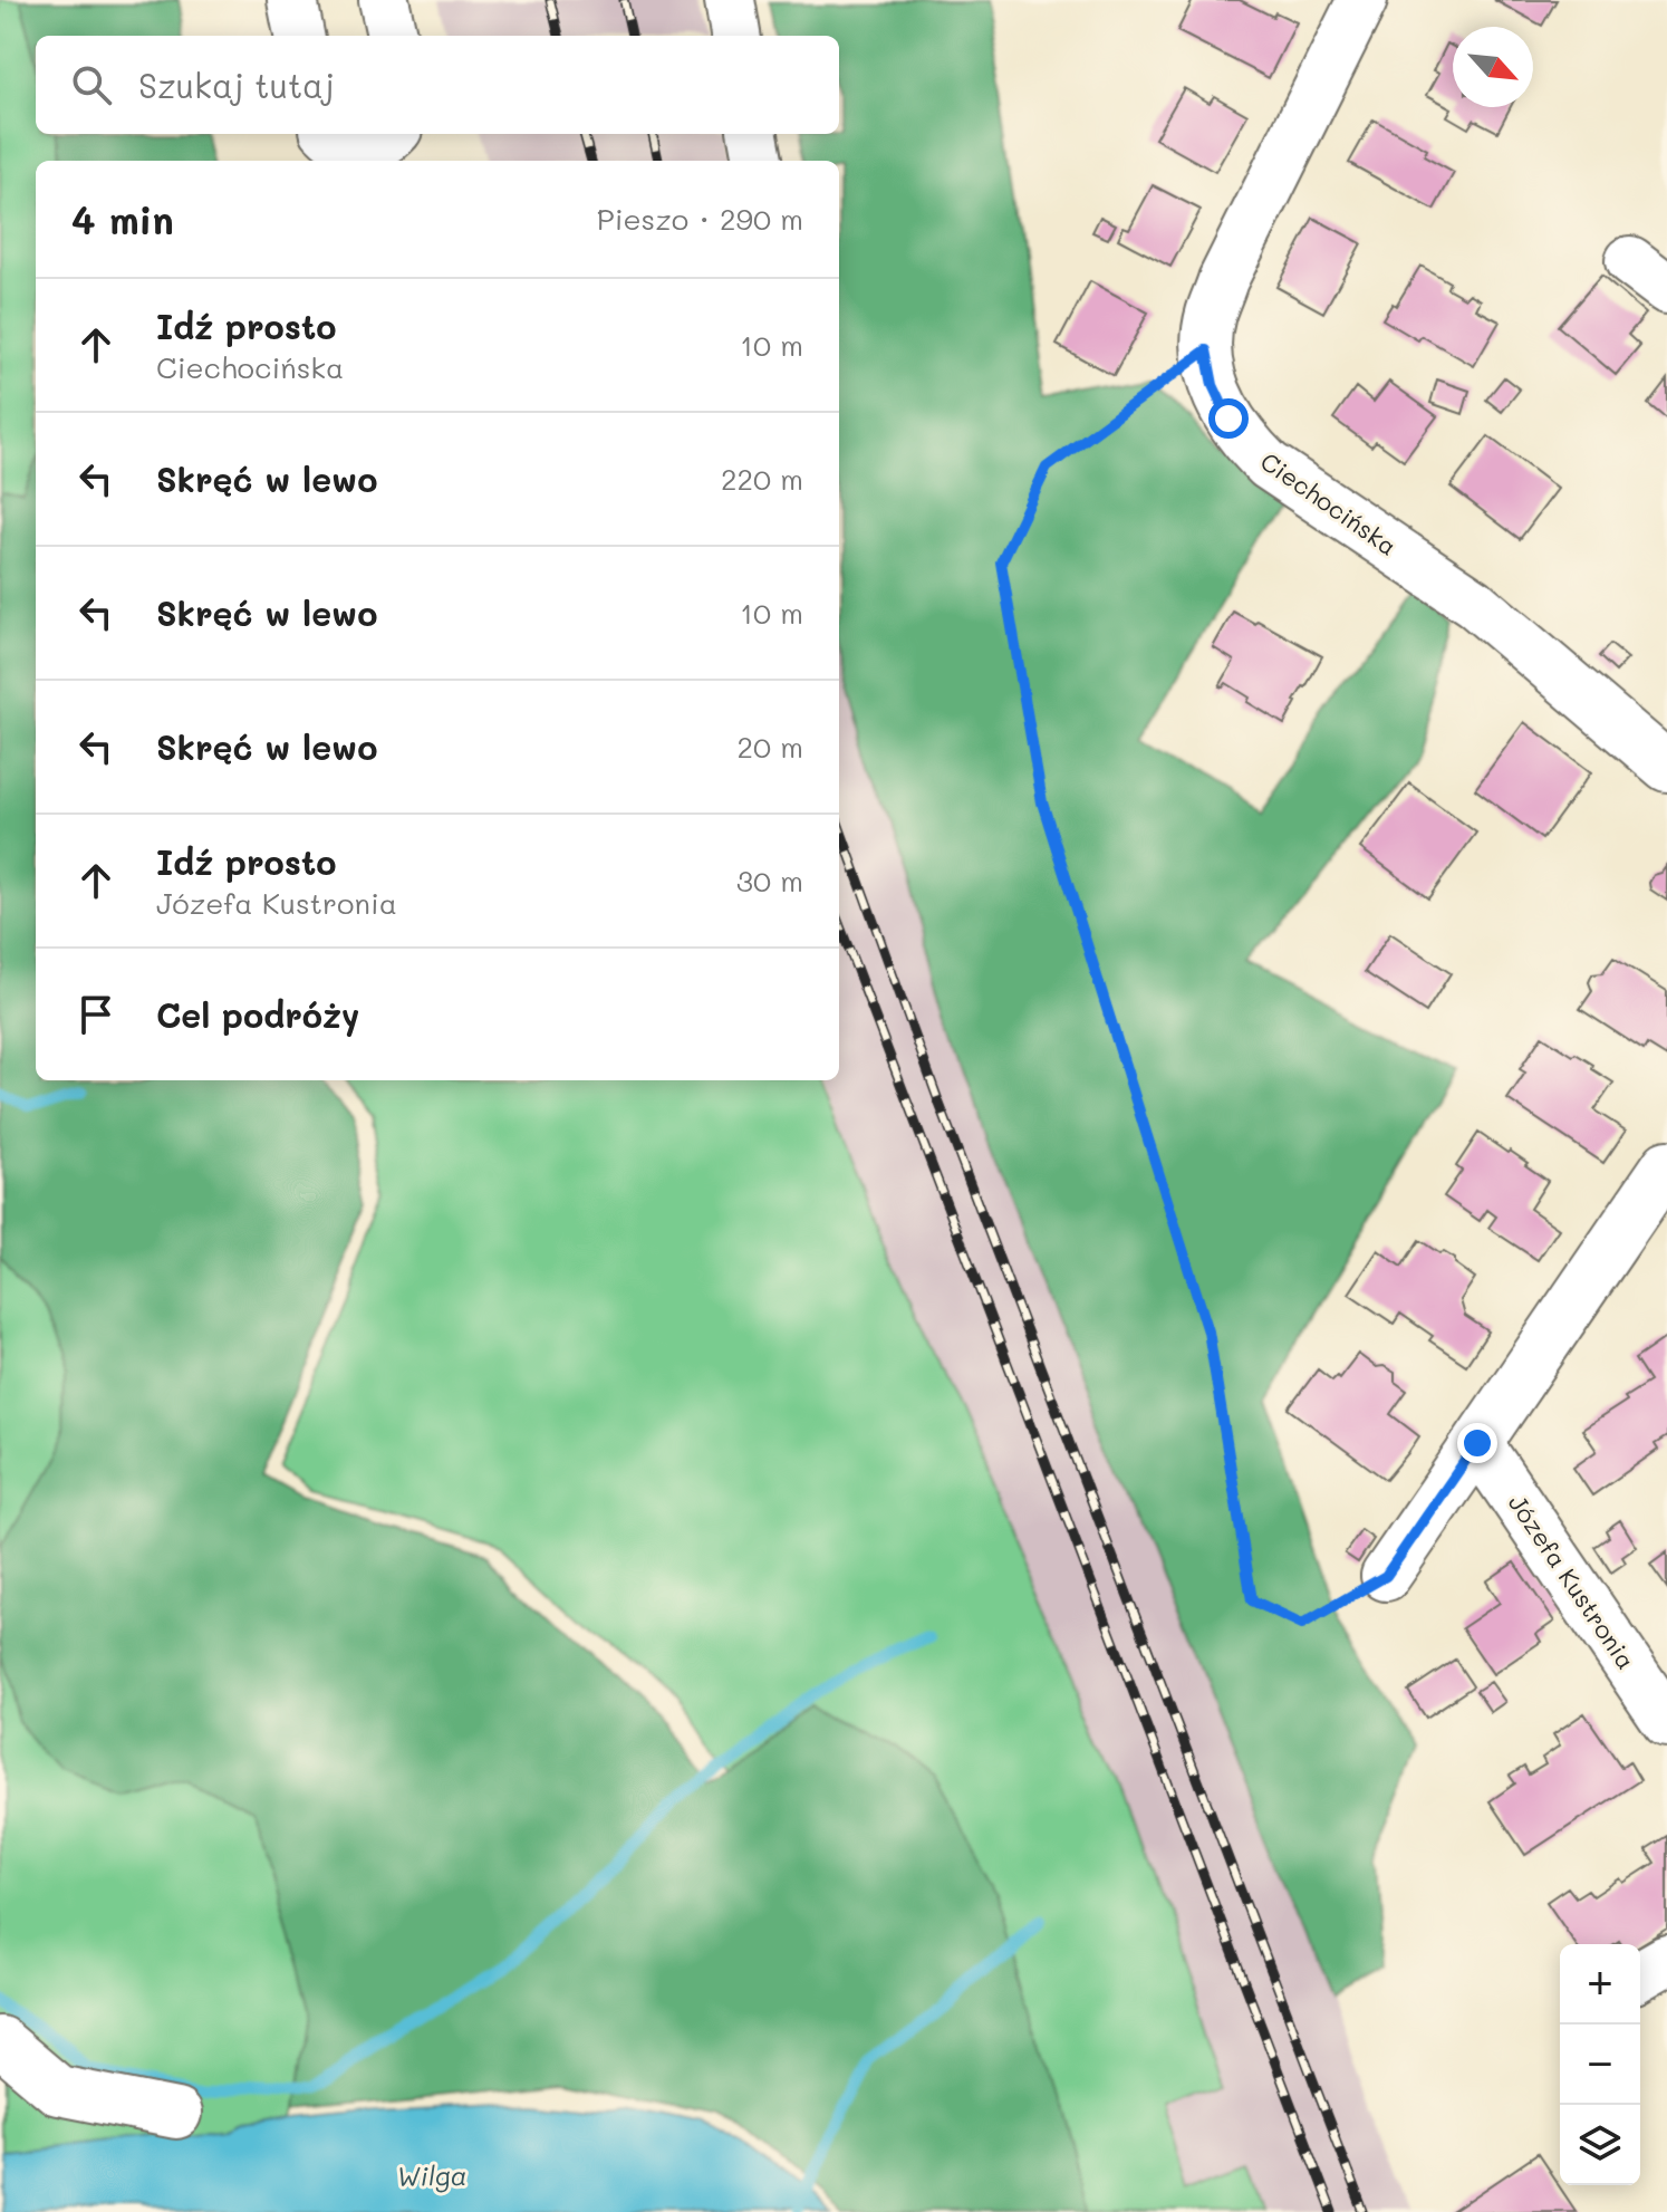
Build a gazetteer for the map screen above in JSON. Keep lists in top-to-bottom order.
{
  "streets": {
    "street": ["Ciechocińska", "Józefa Kustronia"]
  },
  "water": ["Wilga"],
  "north": "bottom right",
  "page": {
    "search": "Szukaj tutaj",
    "heading": ["4 min", "Pieszo · 290 m"],
    "list": [
      ["Idź prosto", "Ciechocińska", "10 m"],
      ["Skręć w lewo", "220 m"],
      ["Skręć w lewo", "10 m"],
      ["Skręć w lewo", "20 m"],
      ["Idź prosto", "Józefa Kustronia", "30 m"],
      "Cel podróży"
    ],
    "map_buttons": ["+", "−"]
  }
}
